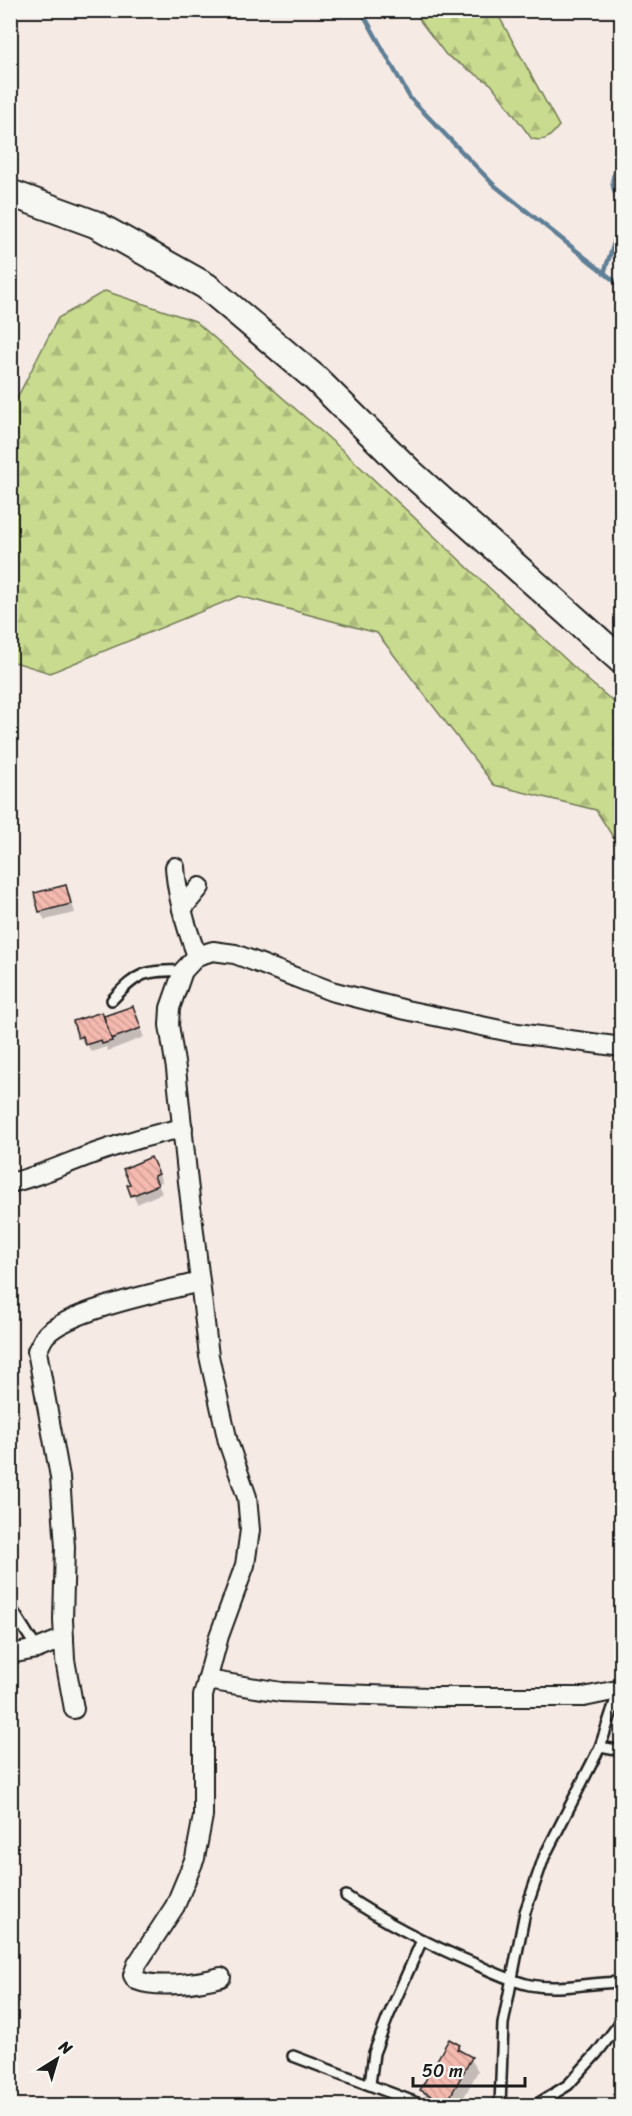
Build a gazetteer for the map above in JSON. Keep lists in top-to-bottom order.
{
  "scale_bar": "50 m",
  "north": "top right"
}
